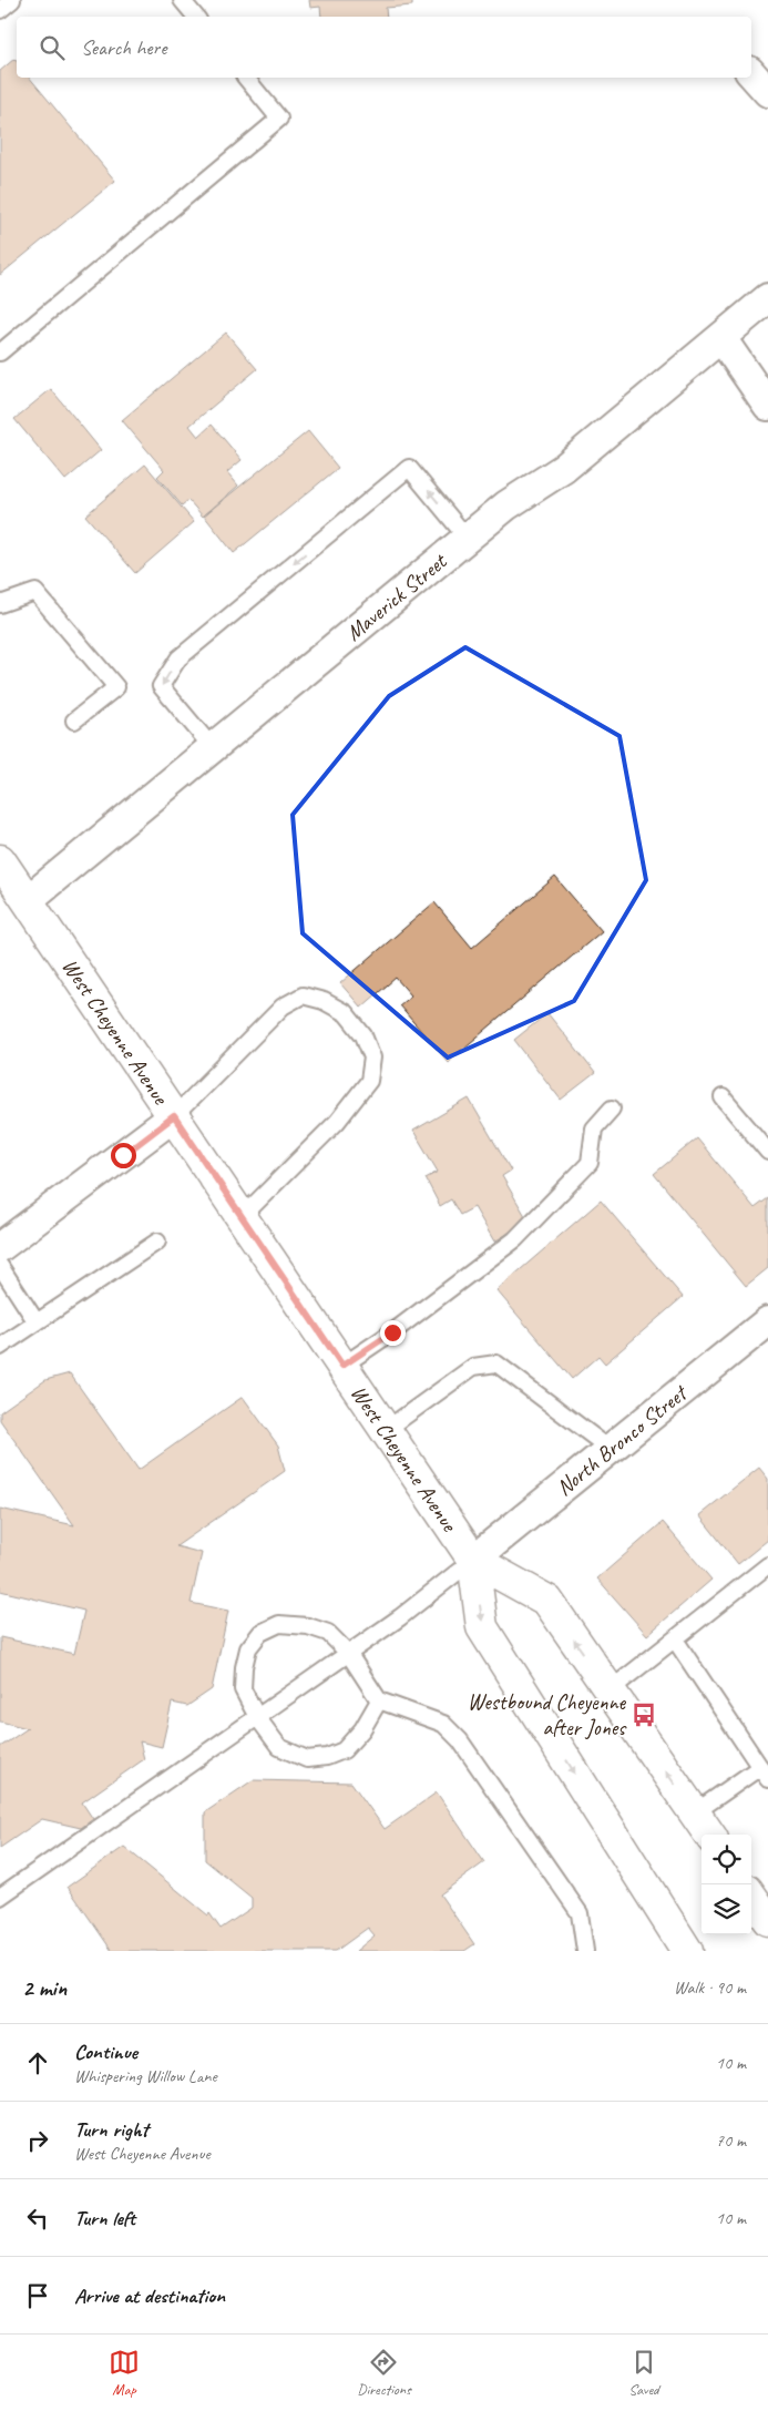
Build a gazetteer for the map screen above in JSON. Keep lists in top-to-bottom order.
{
  "streets": {
    "main road": ["West Cheyenne Avenue"],
    "street": ["Maverick Street", "North Bronco Street"]
  },
  "crossings": [
    ["Maverick Street", "West Cheyenne Avenue"],
    ["West Cheyenne Avenue", "North Bronco Street"]
  ],
  "places": {
    "bus stop": ["Westbound Cheyenne after Jones"]
  },
  "page": {
    "search": "Search here",
    "heading": ["2 min", "Walk · 90 m"],
    "list": [
      ["Continue", "Whispering Willow Lane", "10 m"],
      ["Turn right", "West Cheyenne Avenue", "70 m"],
      ["Turn left", "10 m"],
      "Arrive at destination"
    ],
    "nav": ["Map", "Directions", "Saved"]
  }
}
